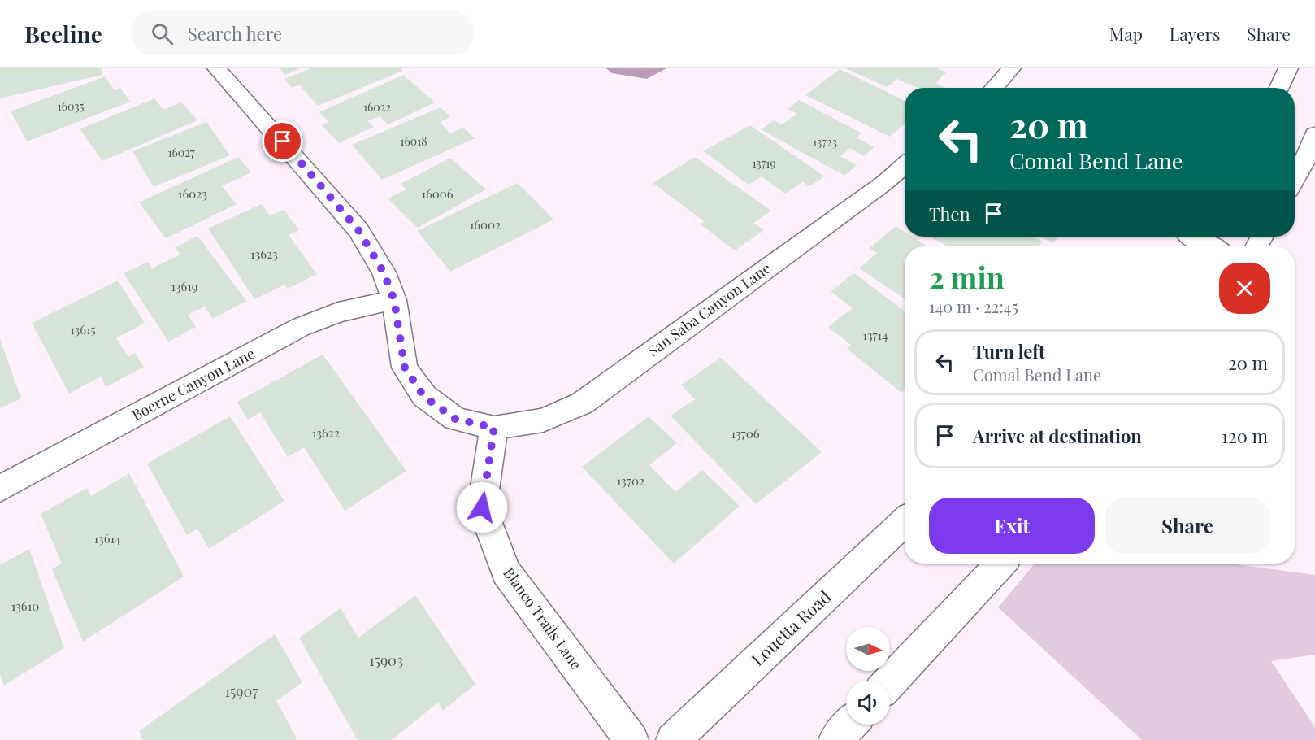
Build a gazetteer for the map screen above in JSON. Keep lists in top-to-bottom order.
{
  "streets": {
    "street": [
      "San Saba Canyon Lane",
      "Boerne Canyon Lane",
      "Blanco Trails Lane",
      "Louetta Road"
    ]
  },
  "crossings": [
    ["San Saba Canyon Lane", "Blanco Trails Lane"]
  ],
  "house_numbers": [
    "16035",
    "16022",
    "16018",
    "13723",
    "16027",
    "13719",
    "16023",
    "16006",
    "16002",
    "13623",
    "13619",
    "13615",
    "13714",
    "13622",
    "13706",
    "13702",
    "13614",
    "13610",
    "15903",
    "15907"
  ],
  "north": "right",
  "page": {
    "header": "Beeline",
    "search": "Search here",
    "nav": ["Map", "Layers", "Share"],
    "turn": ["20 m", "Comal Bend Lane"],
    "then": "Then",
    "heading": ["2 min", "140 m · 22:45"],
    "list": [
      {
        "name": "Turn left",
        "note": "Comal Bend Lane",
        "value": "20 m"
      },
      {
        "name": "Arrive at destination",
        "value": "120 m"
      }
    ],
    "buttons": ["Exit", "Share"]
  }
}
